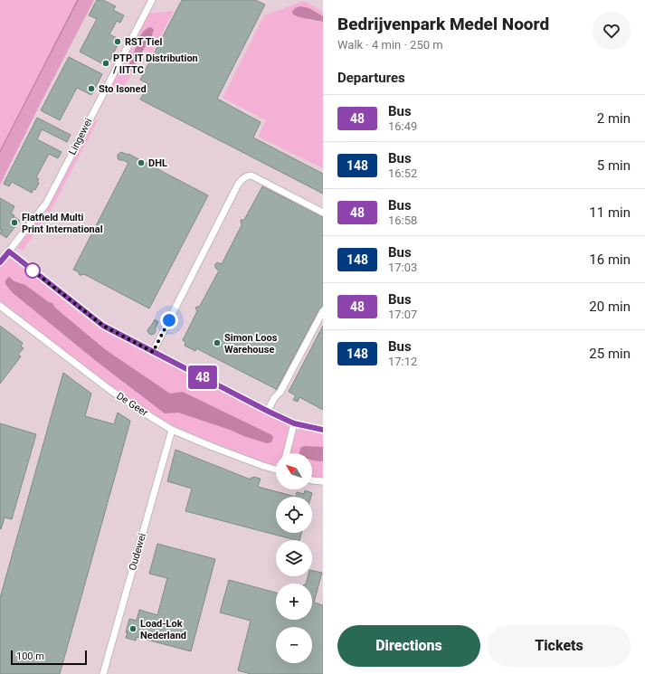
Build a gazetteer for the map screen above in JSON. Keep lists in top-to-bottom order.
{
  "streets": {
    "street": ["Lingewei", "De Geer", "Oudewei"]
  },
  "crossings": [
    ["De Geer", "Oudewei"]
  ],
  "places": [
    "RST Tiel",
    "PTP IT Distribution / IITTC",
    "Sto Isoned",
    "DHL",
    "Flatfield Multi Print International",
    "Simon Loos Warehouse",
    "Load-Lok Nederland"
  ],
  "lines": ["bus line 48"],
  "scale_bar": "100 m",
  "north": "top left",
  "page": {
    "on_map": "48",
    "heading": [
      ["Bedrijvenpark Medel Noord", "Walk · 4 min · 250 m"],
      "Departures"
    ],
    "list": [
      {
        "mark": "48",
        "name": "Bus",
        "note": "16:49",
        "value": "2 min"
      },
      {
        "mark": "148",
        "name": "Bus",
        "note": "16:52",
        "value": "5 min"
      },
      {
        "mark": "48",
        "name": "Bus",
        "note": "16:58",
        "value": "11 min"
      },
      {
        "mark": "148",
        "name": "Bus",
        "note": "17:03",
        "value": "16 min"
      },
      {
        "mark": "48",
        "name": "Bus",
        "note": "17:07",
        "value": "20 min"
      },
      {
        "mark": "148",
        "name": "Bus",
        "note": "17:12",
        "value": "25 min"
      }
    ],
    "map_buttons": ["+", "−"],
    "buttons": ["Directions", "Tickets"],
    "scale": "100 m"
  }
}
